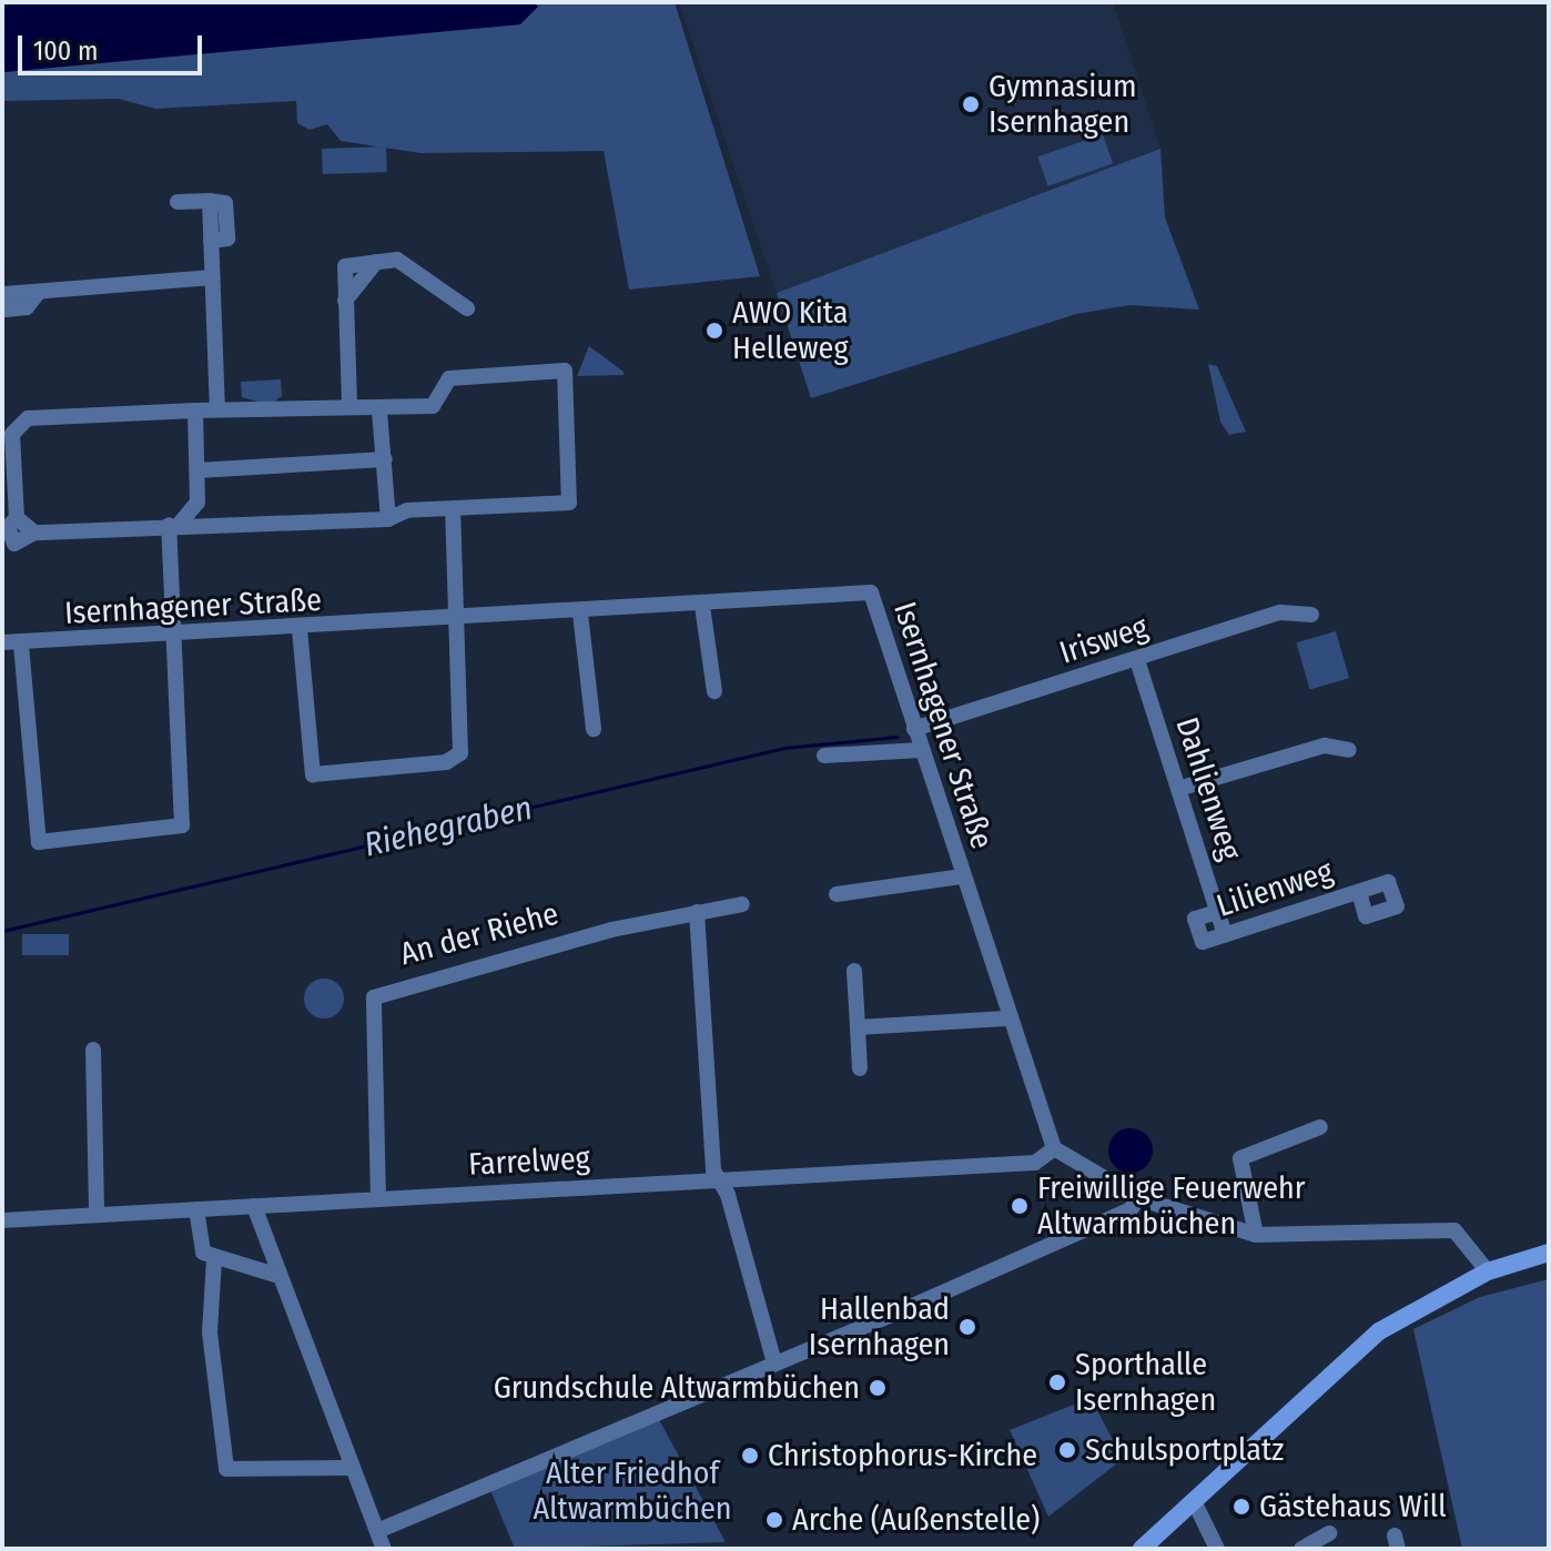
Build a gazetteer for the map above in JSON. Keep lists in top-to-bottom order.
{
  "streets": {
    "street": [
      "Isernhagener Straße",
      "Irisweg",
      "Dahlienweg",
      "Lilienweg",
      "An der Riehe",
      "Farrelweg"
    ]
  },
  "crossings": [
    ["Isernhagener Straße", "Irisweg"],
    ["Isernhagener Straße", "Farrelweg"],
    ["Irisweg", "Dahlienweg"],
    ["Dahlienweg", "Lilienweg"],
    ["An der Riehe", "Farrelweg"]
  ],
  "water": ["Riehegraben"],
  "parks": ["Alter Friedhof Altwarmbüchen"],
  "places": [
    "Gymnasium Isernhagen",
    "AWO Kita Helleweg",
    "Freiwillige Feuerwehr Altwarmbüchen",
    "Hallenbad Isernhagen",
    "Sporthalle Isernhagen",
    "Grundschule Altwarmbüchen",
    "Schulsportplatz",
    "Christophorus-Kirche",
    "Gästehaus Will",
    "Arche (Außenstelle)"
  ],
  "scale_bar": "100 m"
}
